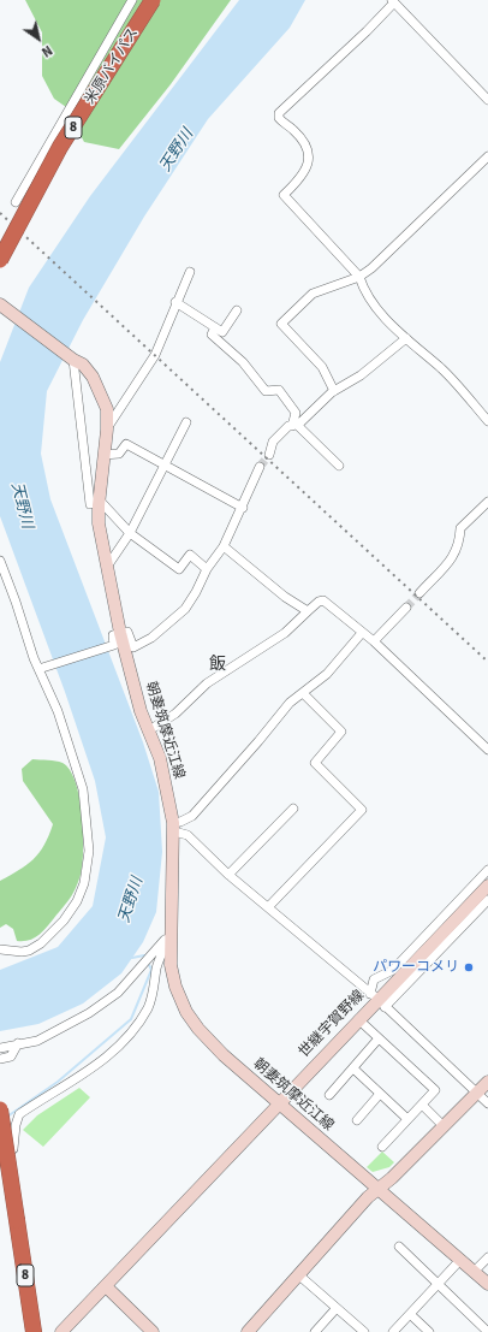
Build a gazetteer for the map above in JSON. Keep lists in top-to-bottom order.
{
  "streets": {
    "highway": ["米原バイパス", "8"],
    "main road": ["朝妻筑摩近江線", "世継宇賀野線"]
  },
  "crossings": [
    ["朝妻筑摩近江線", "世継宇賀野線"]
  ],
  "districts": ["飯"],
  "water": ["天野川"],
  "places": ["パワーコメリ"],
  "north": "bottom right"
}
